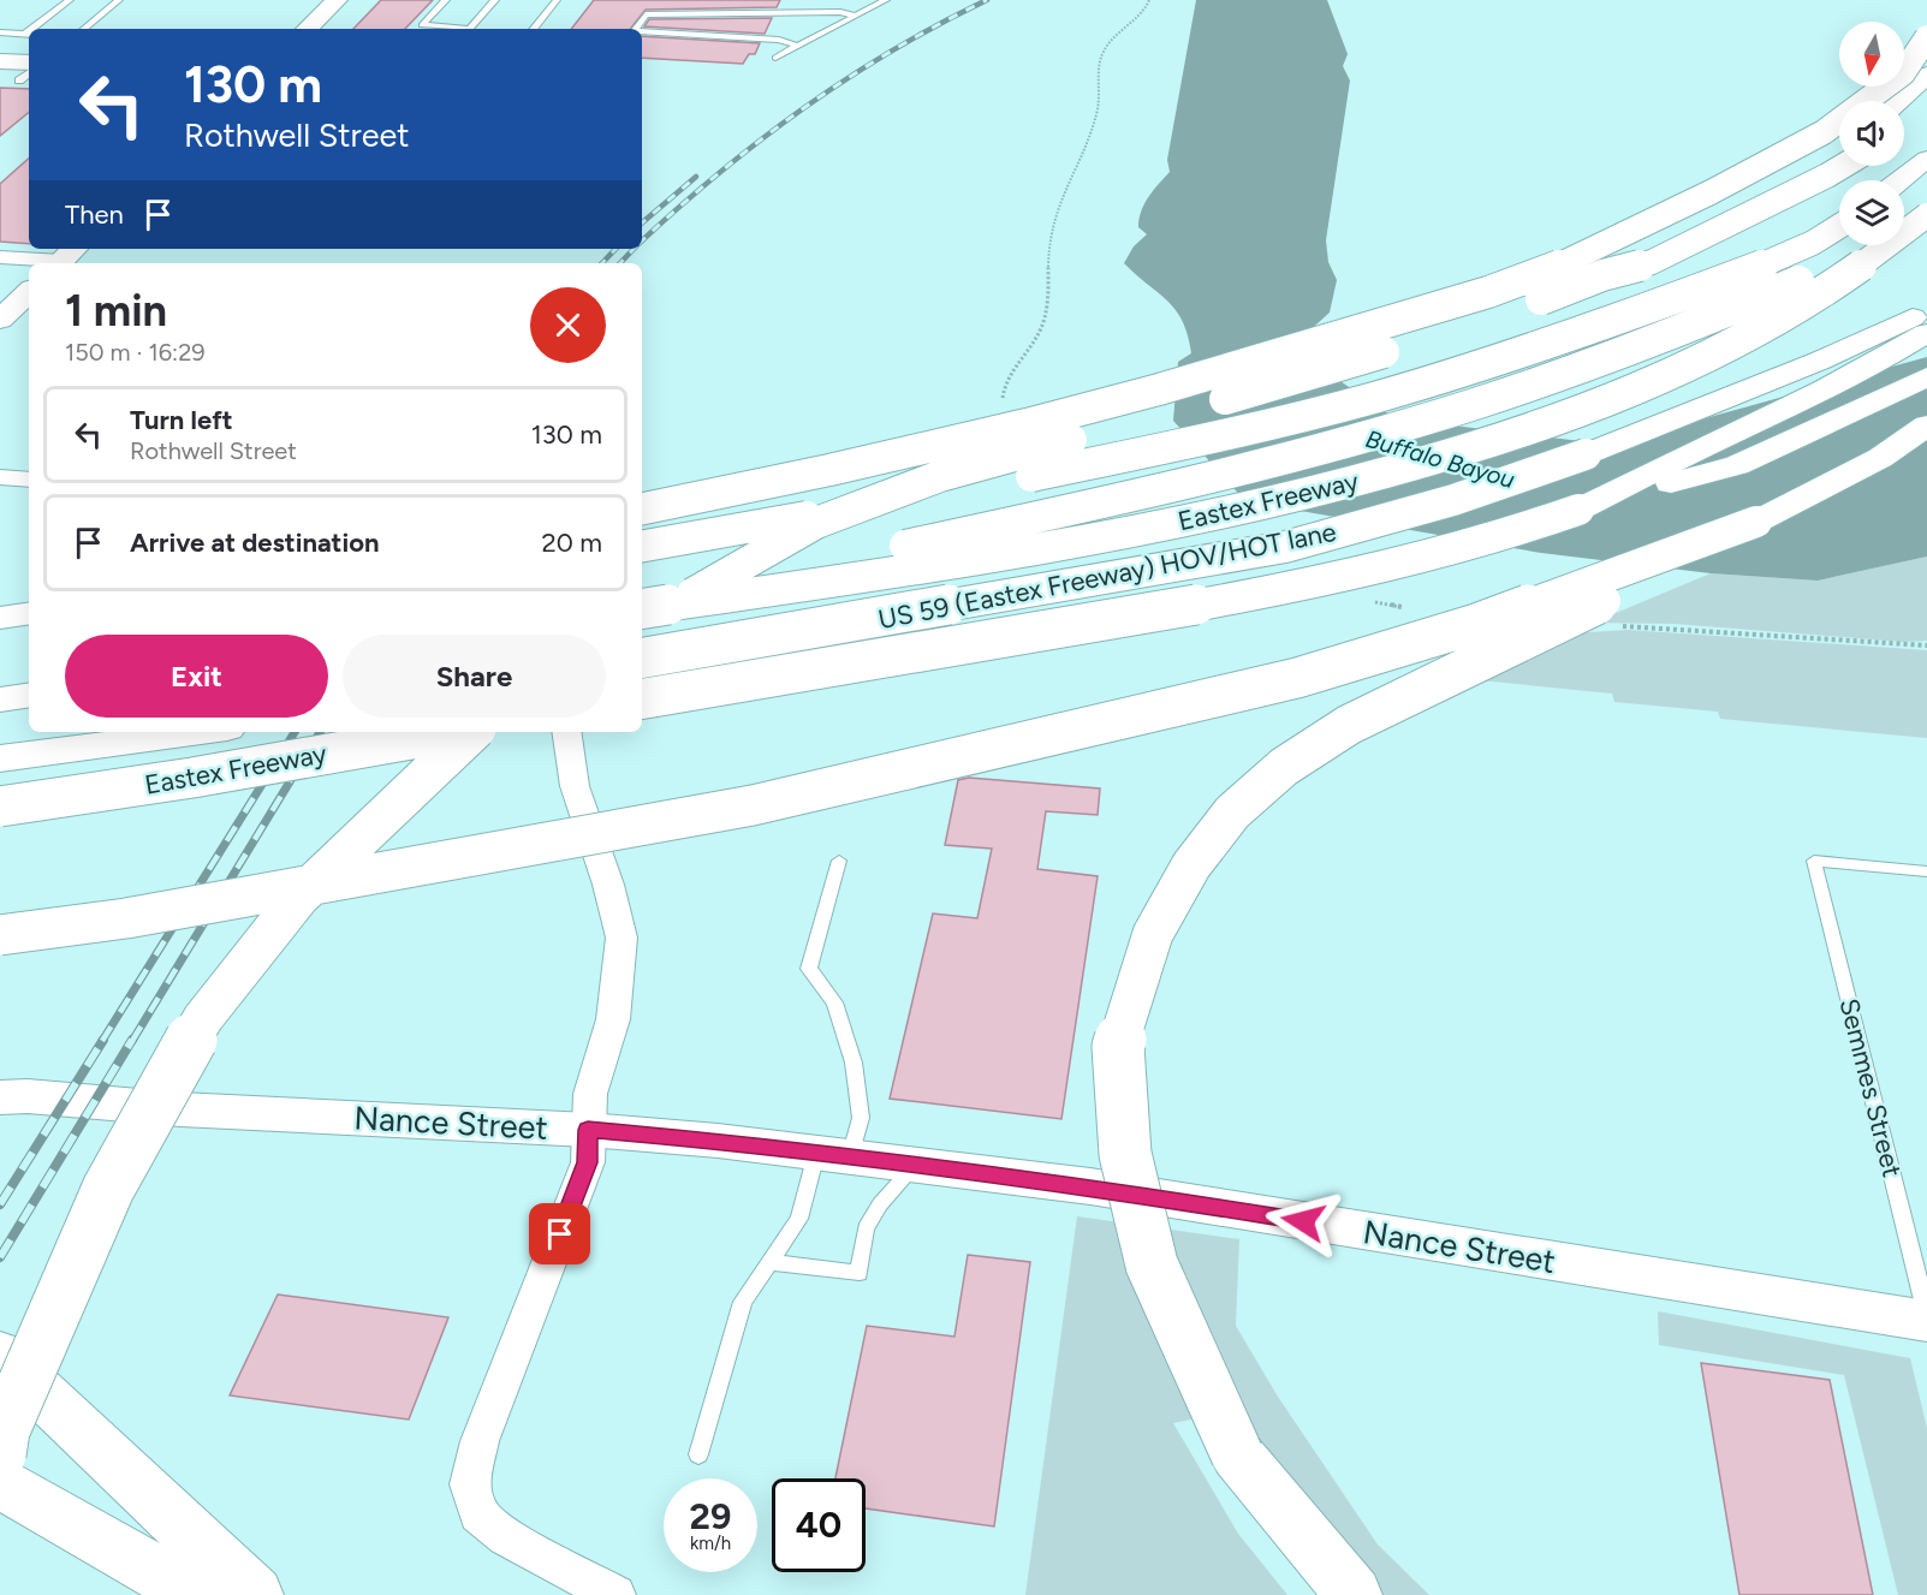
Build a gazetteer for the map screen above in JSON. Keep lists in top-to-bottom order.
{
  "streets": {
    "main road": ["Eastex Freeway", "US 59 (Eastex Freeway) HOV/HOT lane"],
    "street": ["Nance Street"],
    "lane": ["Semmes Street"]
  },
  "water": ["Buffalo Bayou"],
  "north": "bottom",
  "page": {
    "turn": ["130 m", "Rothwell Street"],
    "then": "Then",
    "heading": ["1 min", "150 m · 16:29"],
    "list": [
      {
        "name": "Turn left",
        "note": "Rothwell Street",
        "value": "130 m"
      },
      {
        "name": "Arrive at destination",
        "value": "20 m"
      }
    ],
    "buttons": ["Exit", "Share"],
    "speed": "29 km/h",
    "limit": "40"
  }
}
